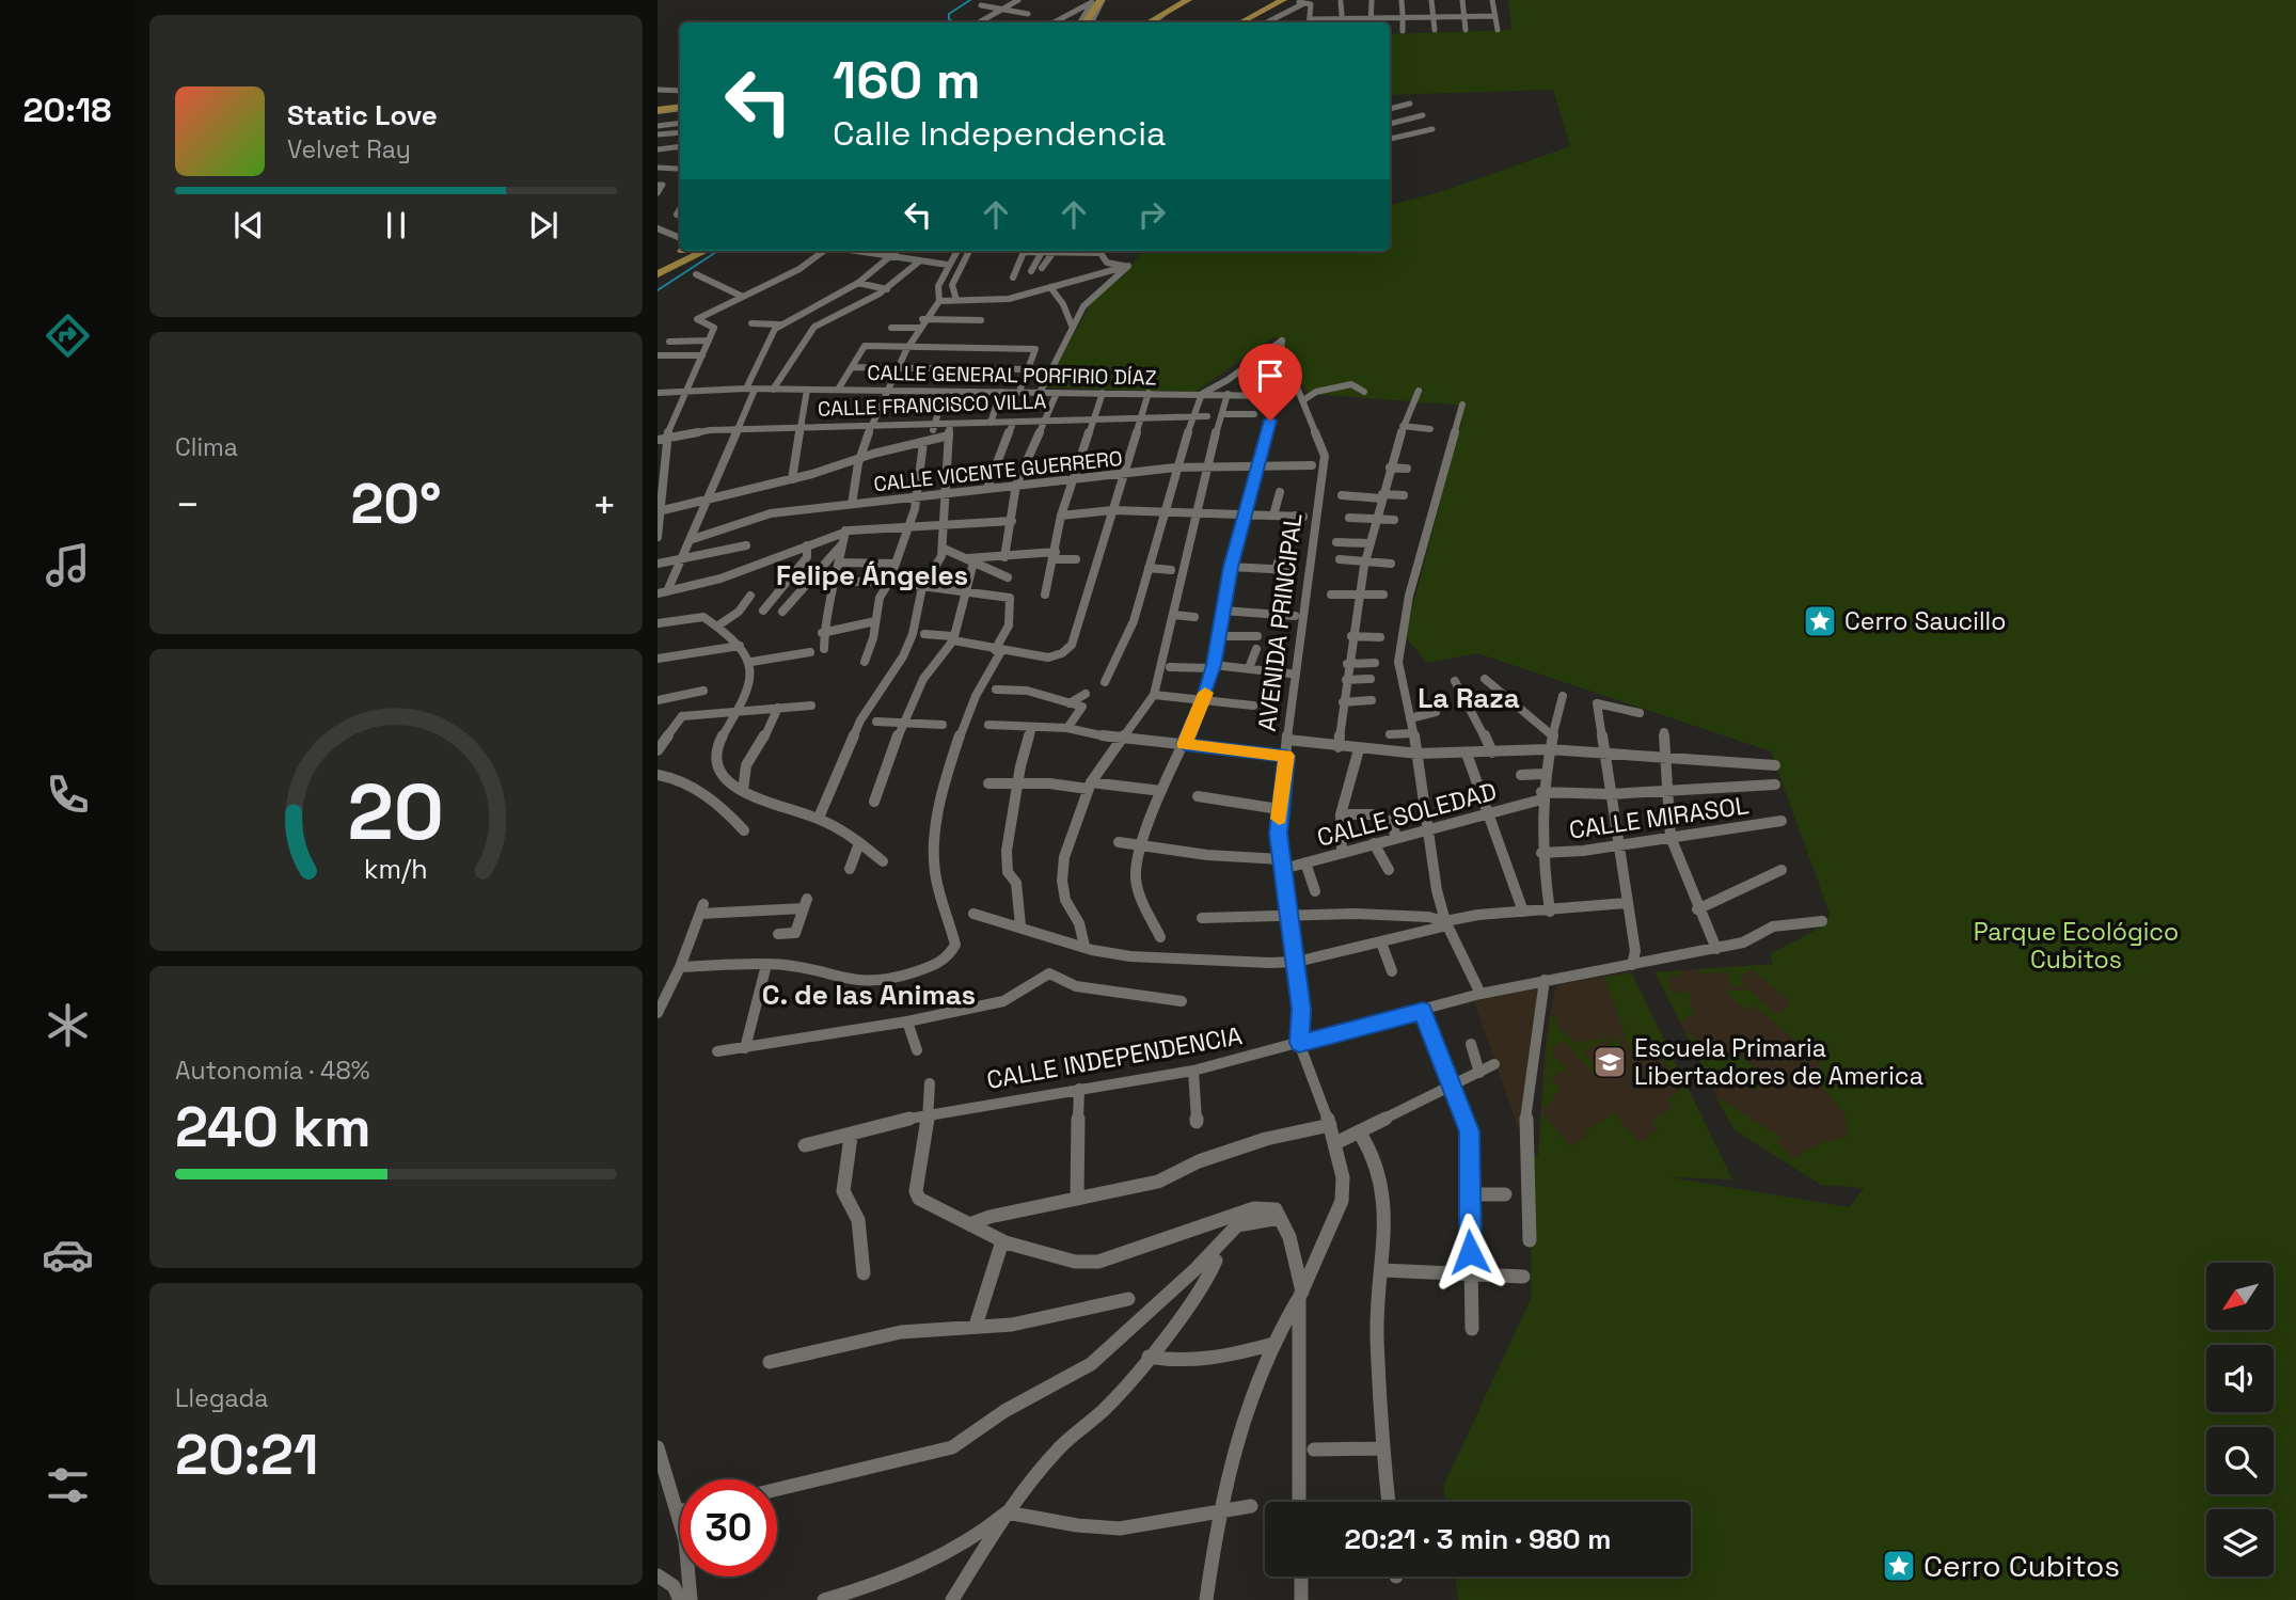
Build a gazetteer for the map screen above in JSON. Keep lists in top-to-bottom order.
{
  "streets": {
    "street": [
      "CALLE GENERAL PORFIRIO DÍAZ",
      "CALLE FRANCISCO VILLA",
      "CALLE VICENTE GUERRERO",
      "AVENIDA PRINCIPAL",
      "CALLE SOLEDAD",
      "CALLE MIRASOL",
      "CALLE INDEPENDENCIA"
    ]
  },
  "crossings": [
    ["AVENIDA PRINCIPAL", "CALLE SOLEDAD"],
    ["AVENIDA PRINCIPAL", "CALLE INDEPENDENCIA"]
  ],
  "districts": ["Felipe Ángeles", "La Raza", "C. de las Animas"],
  "parks": ["Parque Ecológico Cubitos"],
  "places": {
    "place": ["Cerro Saucillo", "Cerro Cubitos"],
    "school or university": ["Escuela Primaria Libertadores de America"]
  },
  "north": "bottom left",
  "page": {
    "tabs": "20:18",
    "turn": ["160 m", "Calle Independencia"],
    "song": ["Static Love", "Velvet Ray"],
    "tile": [
      "Clima",
      ["Autonomía · 48%", "240 km"],
      ["Llegada", "20:21"]
    ],
    "heat": ["−", "20°", "+"],
    "limit": "30",
    "trip": "20:21 · 3 min · 980 m",
    "gauge": ["20", "km/h"]
  }
}
